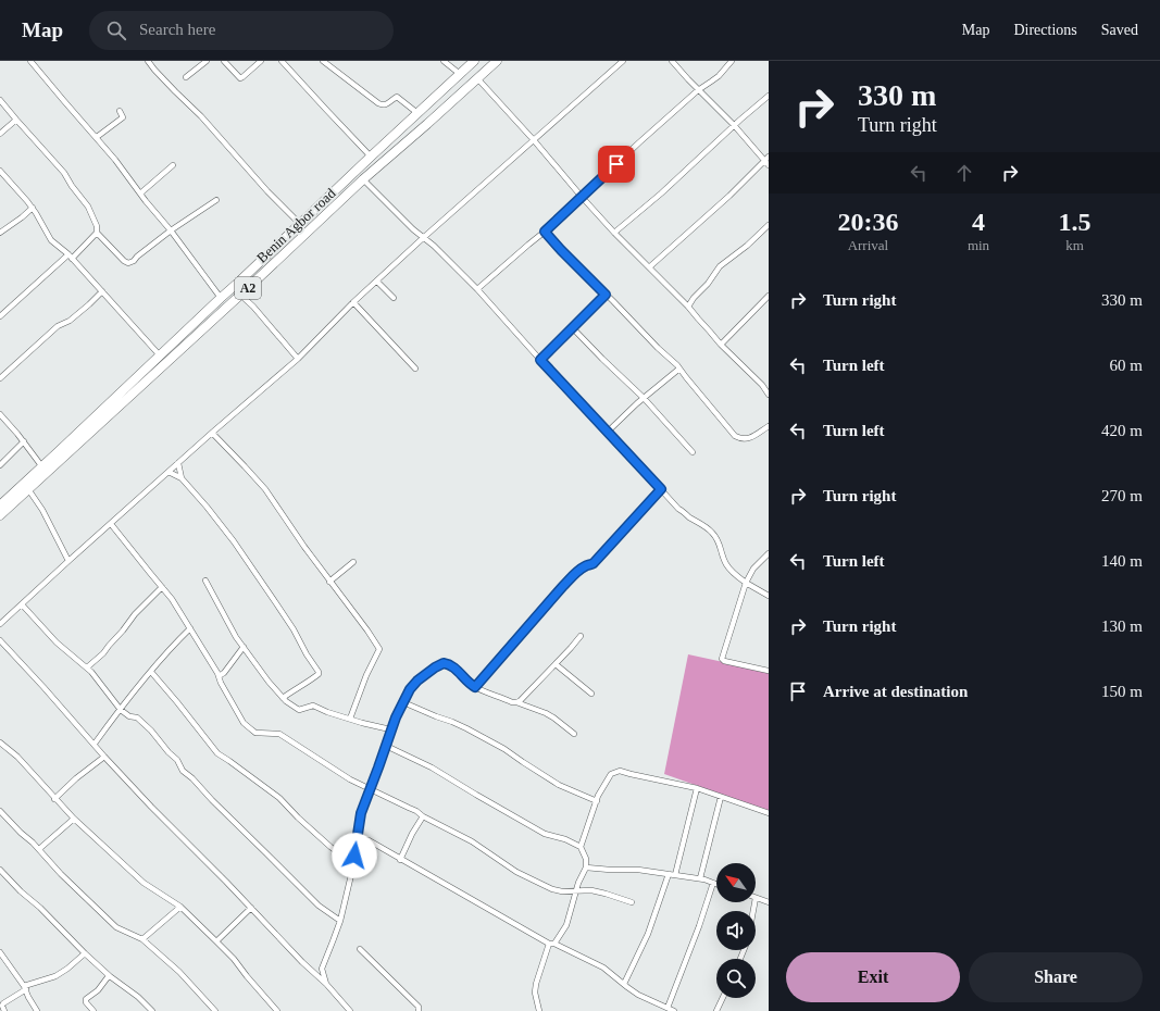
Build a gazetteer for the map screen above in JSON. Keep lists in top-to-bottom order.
{
  "streets": {
    "highway": ["Benin Agbor road", "A2"]
  },
  "north": "top left",
  "page": {
    "header": "Map",
    "search": "Search here",
    "nav": ["Map", "Directions", "Saved"],
    "turn": ["330 m", "Turn right"],
    "eta": [
      "20:36",
      "Arrival",
      "4",
      "min",
      "1.5",
      "km"
    ],
    "list": [
      {
        "name": "Turn right",
        "value": "330 m"
      },
      {
        "name": "Turn left",
        "value": "60 m"
      },
      {
        "name": "Turn left",
        "value": "420 m"
      },
      {
        "name": "Turn right",
        "value": "270 m"
      },
      {
        "name": "Turn left",
        "value": "140 m"
      },
      {
        "name": "Turn right",
        "value": "130 m"
      },
      {
        "name": "Arrive at destination",
        "value": "150 m"
      }
    ],
    "buttons": ["Exit", "Share"]
  }
}
